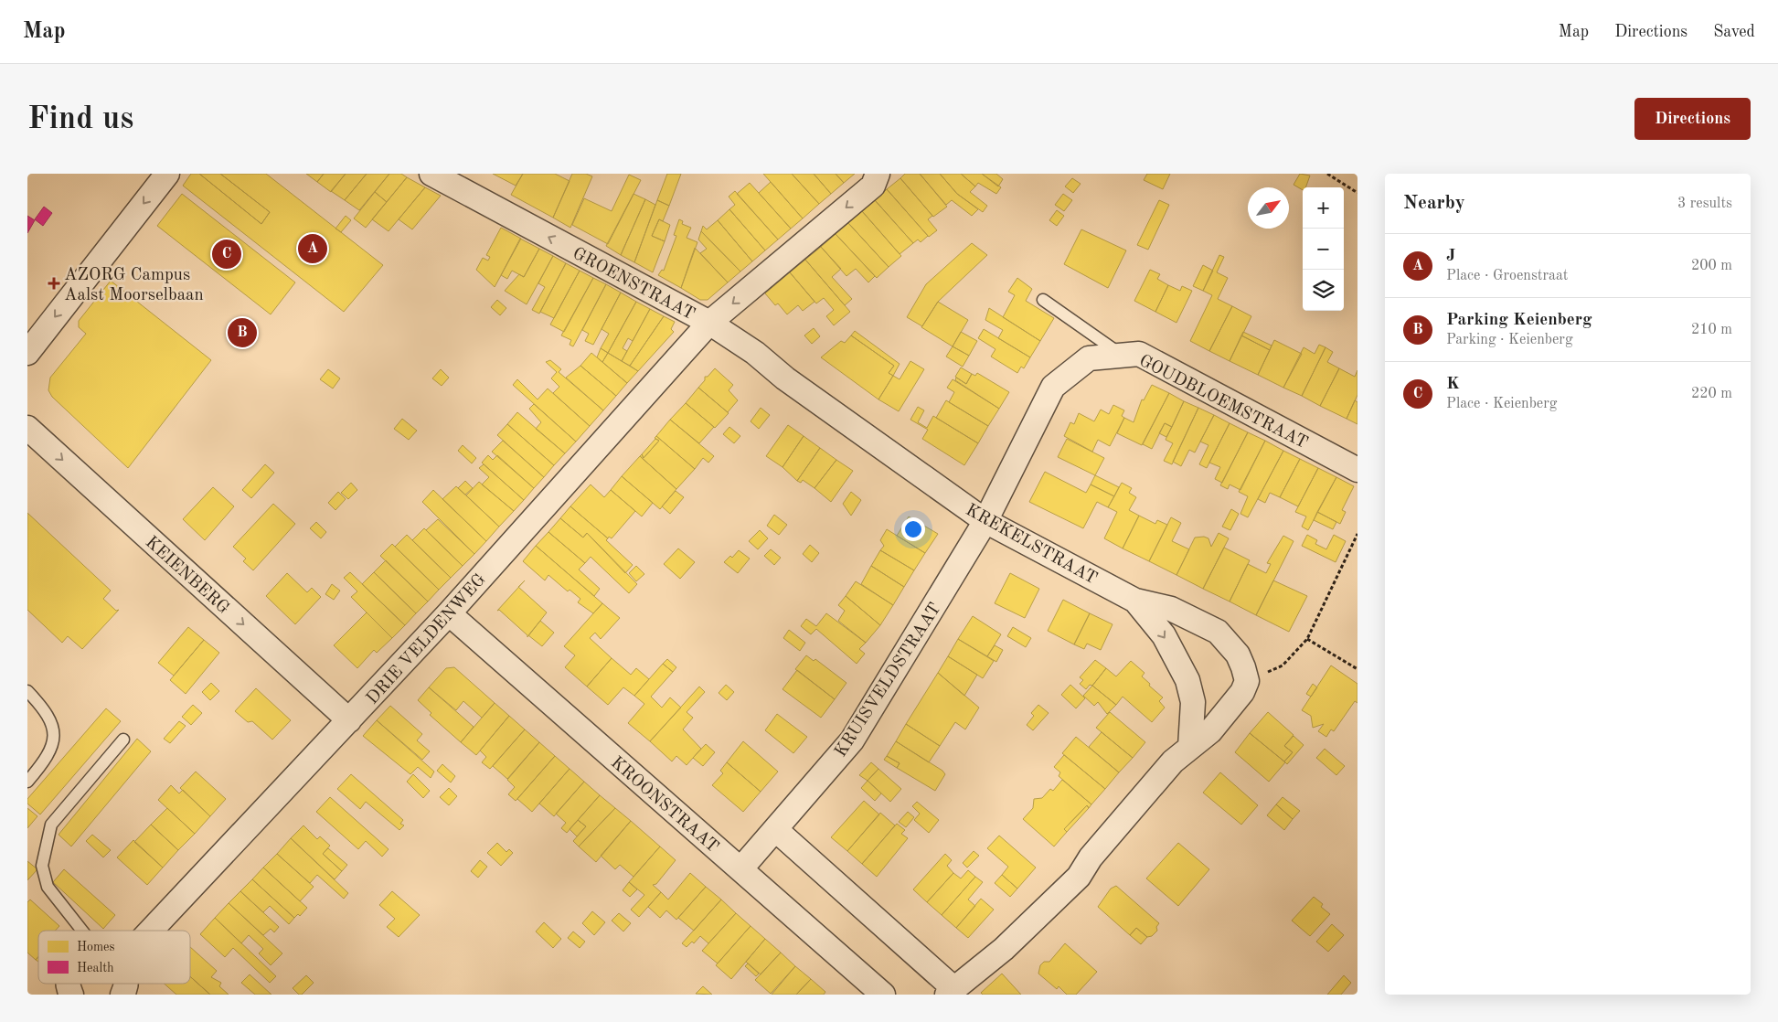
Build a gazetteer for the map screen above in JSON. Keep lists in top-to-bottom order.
{
  "streets": {
    "street": [
      "GROENSTRAAT",
      "GOUDBLOEMSTRAAT",
      "KREKELSTRAAT",
      "KEIENBERG",
      "DRIE VELDENWEG",
      "KRUISVELDSTRAAT",
      "KROONSTRAAT"
    ]
  },
  "crossings": [
    ["GROENSTRAAT", "KREKELSTRAAT"],
    ["GROENSTRAAT", "DRIE VELDENWEG"],
    ["GOUDBLOEMSTRAAT", "KREKELSTRAAT"],
    ["GOUDBLOEMSTRAAT", "KRUISVELDSTRAAT"],
    ["KREKELSTRAAT", "DRIE VELDENWEG"],
    ["KREKELSTRAAT", "KRUISVELDSTRAAT"],
    ["KEIENBERG", "DRIE VELDENWEG"],
    ["DRIE VELDENWEG", "KROONSTRAAT"],
    ["KRUISVELDSTRAAT", "KROONSTRAAT"]
  ],
  "one_way": ["GROENSTRAAT", "KEIENBERG"],
  "places": {
    "health": ["AZORG Campus Aalst Moorselbaan"]
  },
  "legend": ["Homes", "Health"],
  "north": "top right",
  "page": {
    "header": "Map",
    "nav": ["Map", "Directions", "Saved"],
    "buttons": "Directions",
    "title": "Find us",
    "heading": ["Nearby", "3 results"],
    "map_buttons": ["+", "−"],
    "pins": ["A", "C", "B"],
    "list": [
      {
        "mark": "A",
        "name": "J",
        "note": "Place · Groenstraat",
        "value": "200 m"
      },
      {
        "mark": "B",
        "name": "Parking Keienberg",
        "note": "Parking · Keienberg",
        "value": "210 m"
      },
      {
        "mark": "C",
        "name": "K",
        "note": "Place · Keienberg",
        "value": "220 m"
      }
    ]
  }
}
